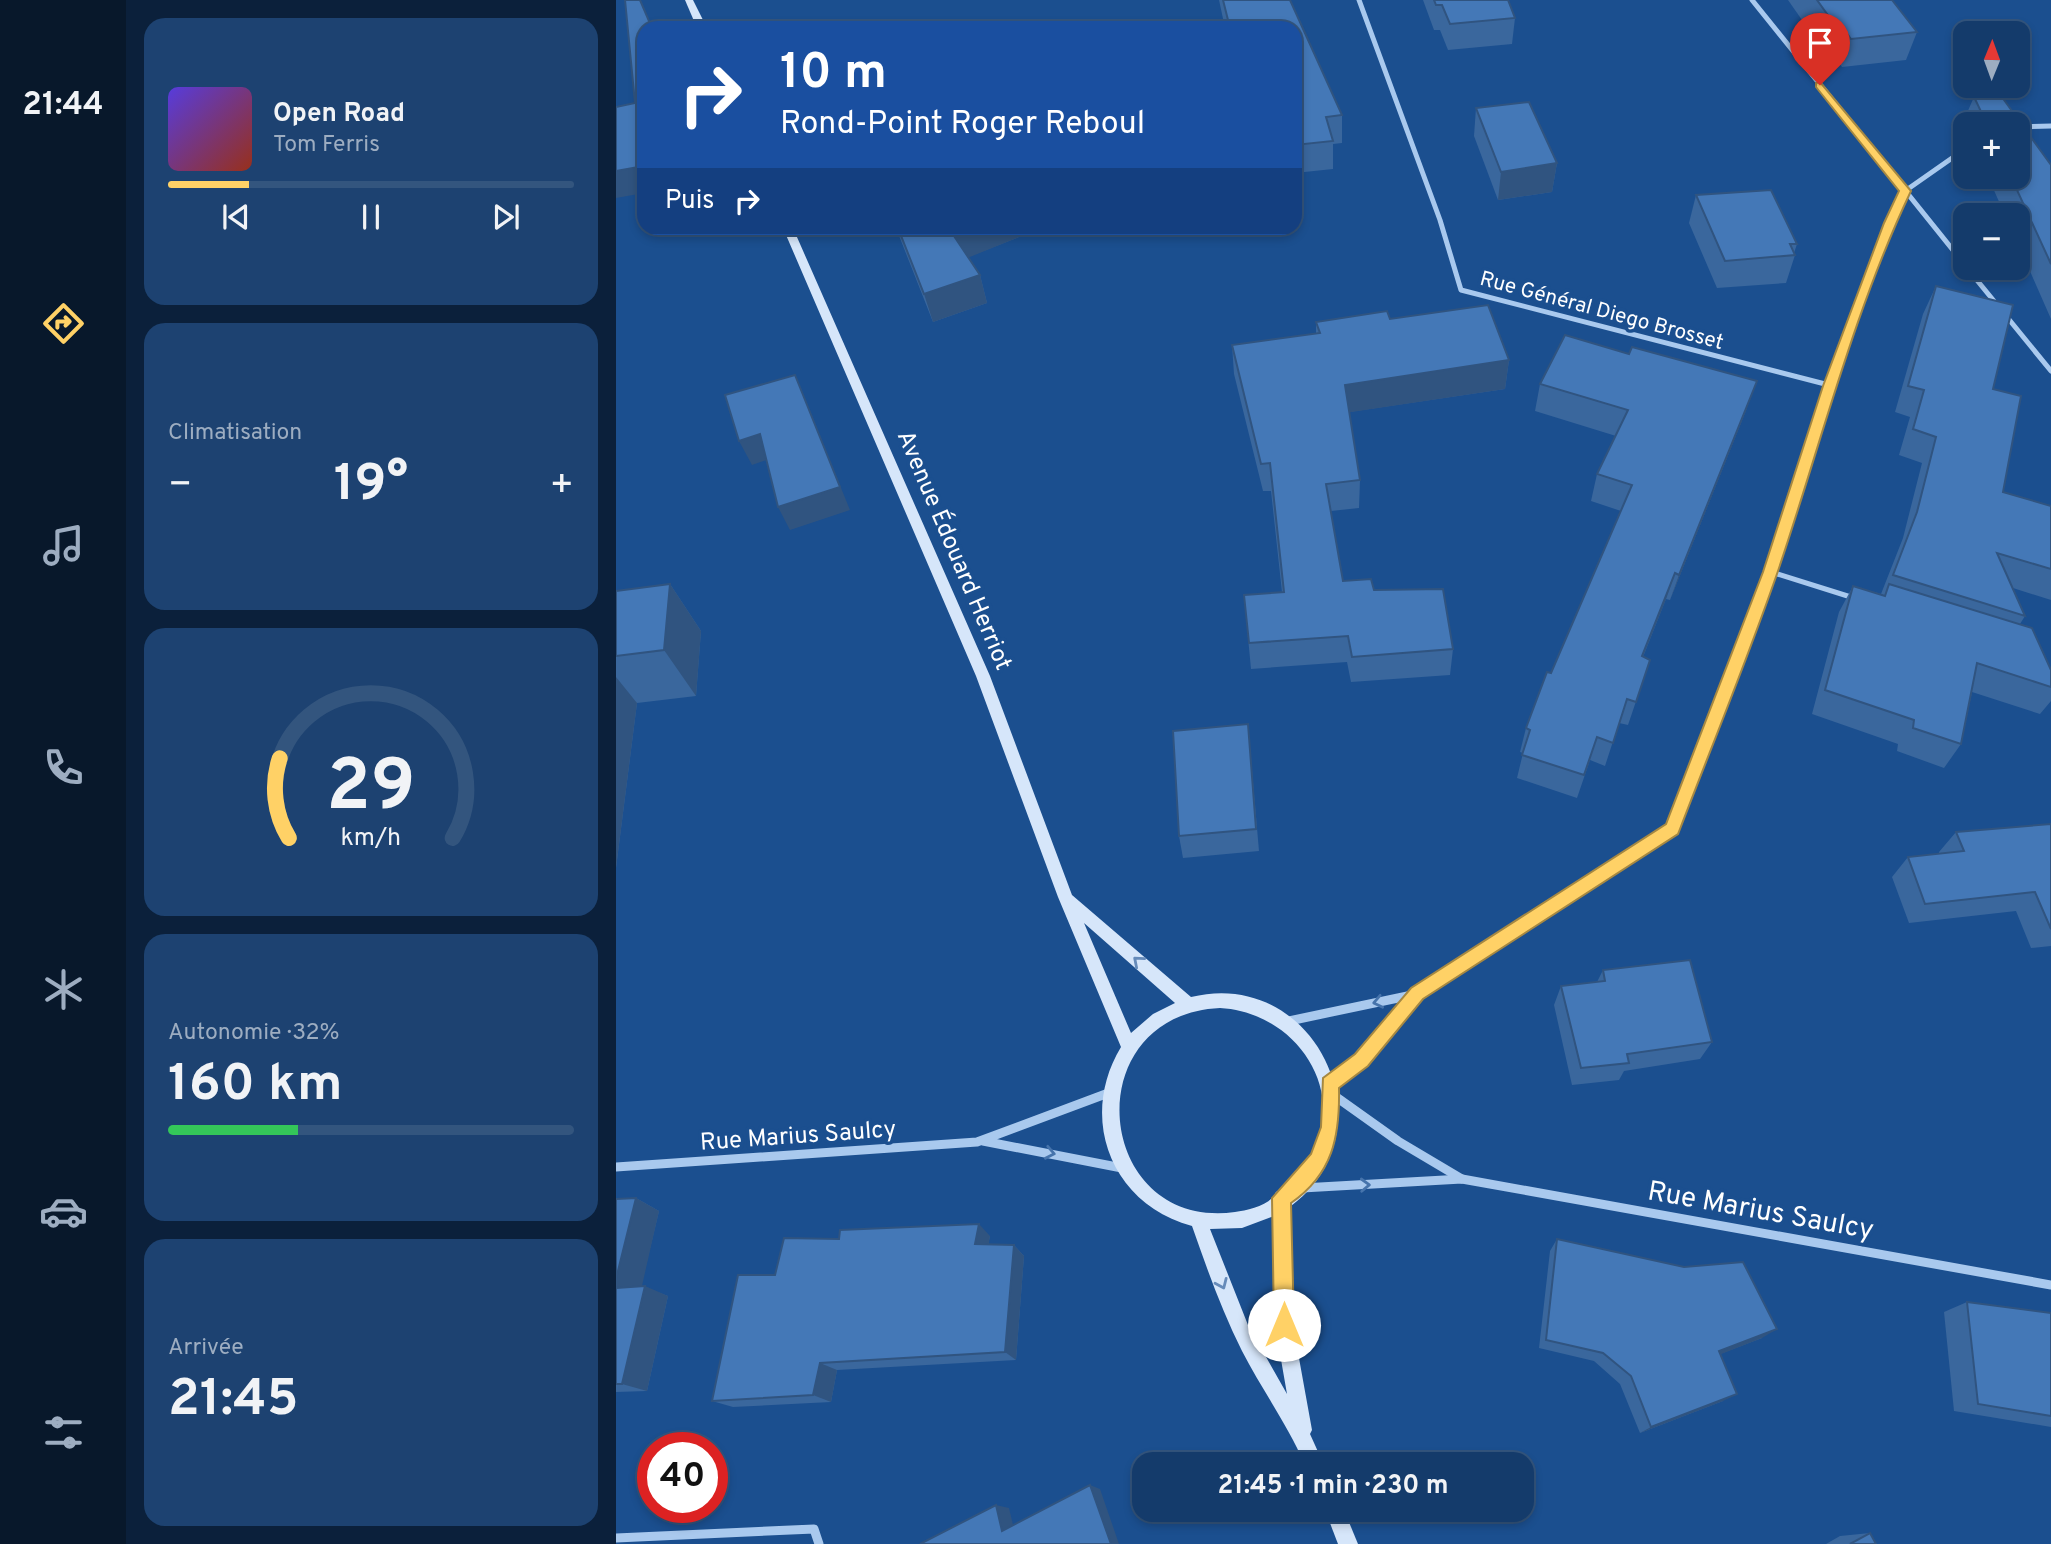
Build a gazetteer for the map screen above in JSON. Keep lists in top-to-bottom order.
{
  "streets": {
    "street": ["Rue Général Diego Brosset", "Avenue Édouard Herriot", "Rue Marius Saulcy"]
  },
  "crossings": [
    ["Avenue Édouard Herriot", "Rue Marius Saulcy"]
  ],
  "north": "top",
  "page": {
    "tabs": "21:44",
    "map_buttons": ["+", "−"],
    "turn": ["10 m", "Rond-Point Roger Reboul"],
    "song": ["Open Road", "Tom Ferris"],
    "then": "Puis",
    "tile": [
      "Climatisation",
      ["Autonomie · 32%", "160 km"],
      ["Arrivée", "21:45"]
    ],
    "heat": ["−", "19°", "+"],
    "limit": "40",
    "trip": "21:45 · 1 min · 230 m",
    "gauge": ["29", "km/h"]
  }
}
